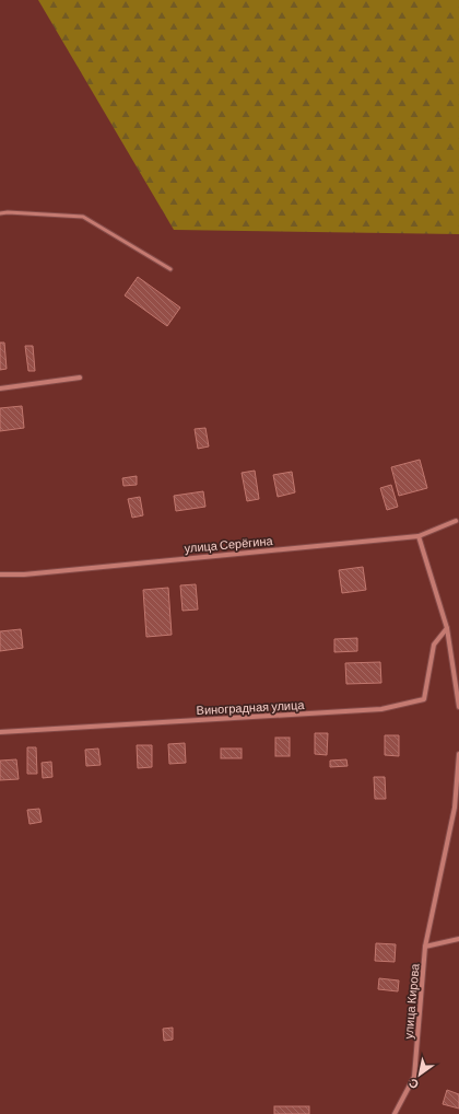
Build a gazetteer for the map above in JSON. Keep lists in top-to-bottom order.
{
  "streets": {
    "street": ["улица Серёгина", "Виноградная улица", "улица Кирова"]
  },
  "north": "bottom left"
}
